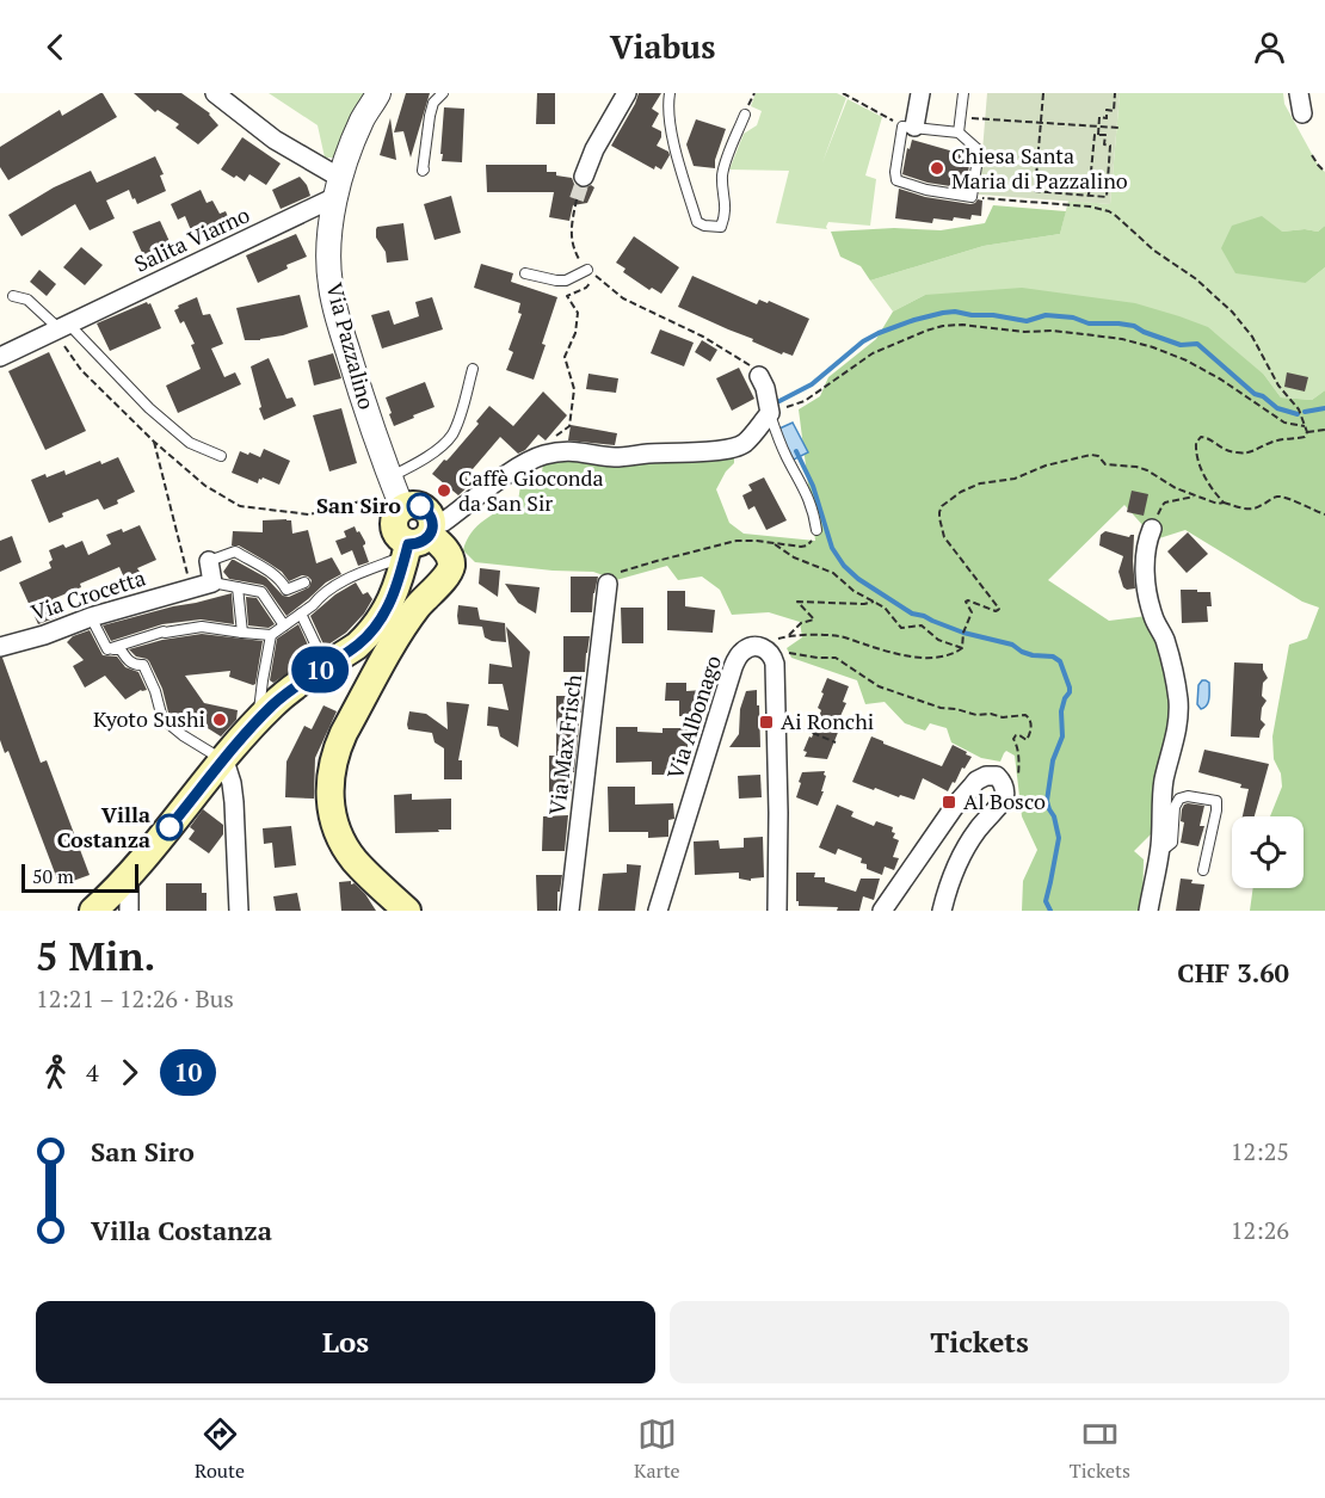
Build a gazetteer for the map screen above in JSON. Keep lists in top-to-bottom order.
{
  "streets": {
    "street": [
      "Salita Viarno",
      "Via Pazzalino",
      "Via Crocetta",
      "Via Albonago",
      "Via Max Frisch"
    ]
  },
  "crossings": [
    ["Salita Viarno", "Via Pazzalino"]
  ],
  "places": {
    "other": [
      "Chiesa Santa Maria di Pazzalino",
      "Caffè Gioconda da San Sir",
      "San Siro",
      "Kyoto Sushi",
      "Villa Costanza"
    ],
    "transit": ["Ai Ronchi", "Al Bosco"]
  },
  "lines": ["bus line 10"],
  "scale_bar": "50 m",
  "page": {
    "header": "Viabus",
    "on_map": "10",
    "scale": "50 m",
    "heading": ["5 Min.", "12:21 – 12:26 · Bus", "CHF 3.60"],
    "legs": ["4", "10"],
    "list": [
      {
        "name": "San Siro",
        "value": "12:25"
      },
      {
        "name": "Villa Costanza",
        "value": "12:26"
      }
    ],
    "buttons": ["Los", "Tickets"],
    "tabs": ["Route", "Karte", "Tickets"]
  }
}
